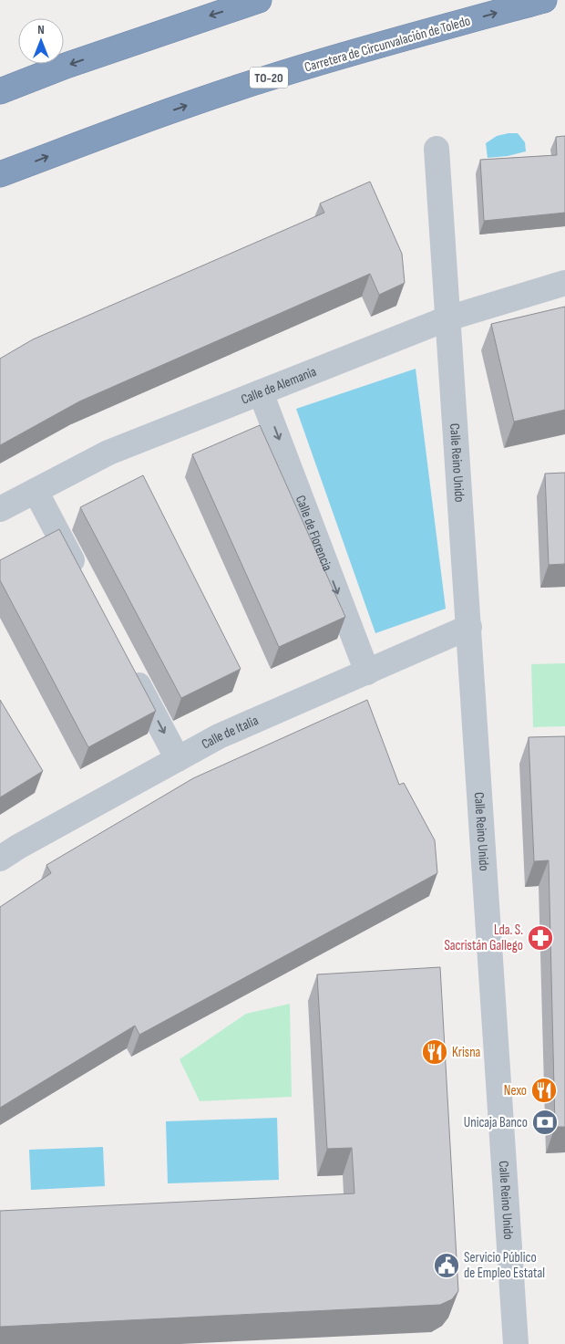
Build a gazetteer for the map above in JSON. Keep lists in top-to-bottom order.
{
  "streets": {
    "highway": ["Carretera de Circunvalación de Toledo", "TO-20"],
    "street": [
      "Calle de Alemania",
      "Calle Reino Unido",
      "Calle de Florencia",
      "Calle de Italia"
    ]
  },
  "crossings": [
    ["Calle de Alemania", "Calle Reino Unido"],
    ["Calle de Alemania", "Calle de Florencia"],
    ["Calle Reino Unido", "Calle de Italia"],
    ["Calle de Florencia", "Calle de Italia"]
  ],
  "places": {
    "pharmacy": ["Lda. S. Sacristán Gallego"],
    "restaurant": ["Krisna", "Nexo"],
    "bank": ["Unicaja Banco"],
    "public building": ["Servicio Público de Empleo Estatal"]
  },
  "north": "top"
}
